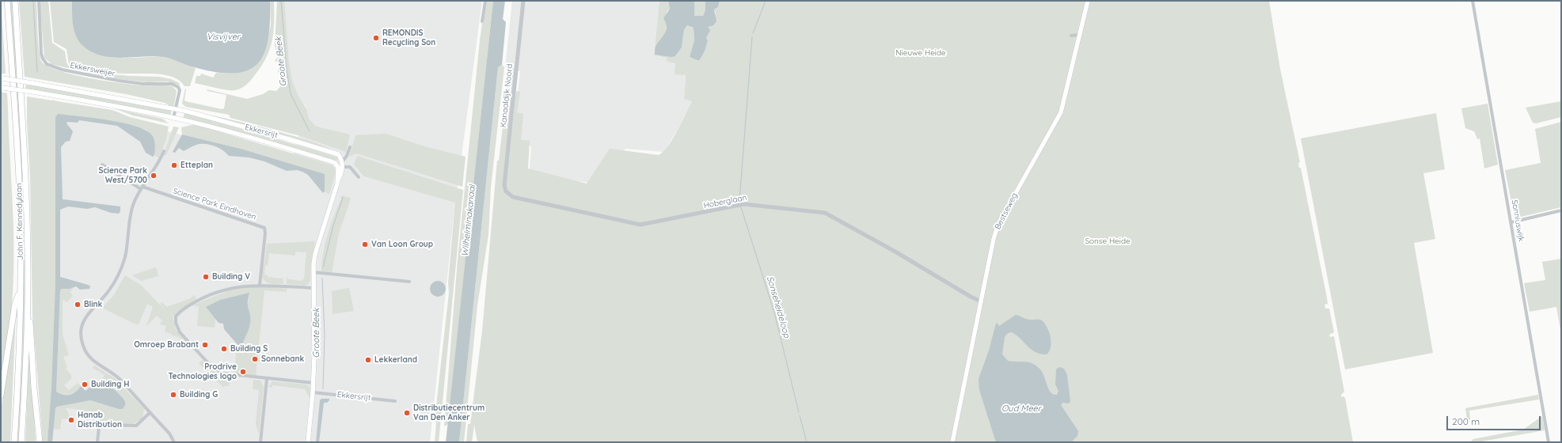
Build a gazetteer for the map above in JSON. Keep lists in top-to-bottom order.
{
  "streets": {
    "highway": ["John F. Kennedylaan"],
    "main road": ["Ekkersrijt", "Bestseweg"],
    "street": [
      "Ekkersweijer",
      "Kanaaldijk Noord",
      "Hoberglaan",
      "Science Park Eindhoven",
      "Sonniuswijk"
    ]
  },
  "crossings": [
    ["Ekkersweijer", "Ekkersrijt"],
    ["Kanaaldijk Noord", "Hoberglaan"],
    ["Hoberglaan", "Bestseweg"]
  ],
  "water": [
    "Visvijver",
    "Groote Beek",
    "Wilhelminakanaal",
    "Sonseheideloop",
    "Oud Meer"
  ],
  "parks": ["Nieuwe Heide", "Sonse Heide"],
  "places": [
    "REMONDIS Recycling Son",
    "Etteplan",
    "Science Park West/5700",
    "Van Loon Group",
    "Building V",
    "Blink",
    "Omroep Brabant",
    "Building S",
    "Sonnebank",
    "Lekkerland",
    "Prodrive Technologies logo",
    "Building H",
    "Building G",
    "Distributiecentrum Van Den Anker",
    "Hanab Distribution"
  ],
  "scale_bar": "200 m"
}
